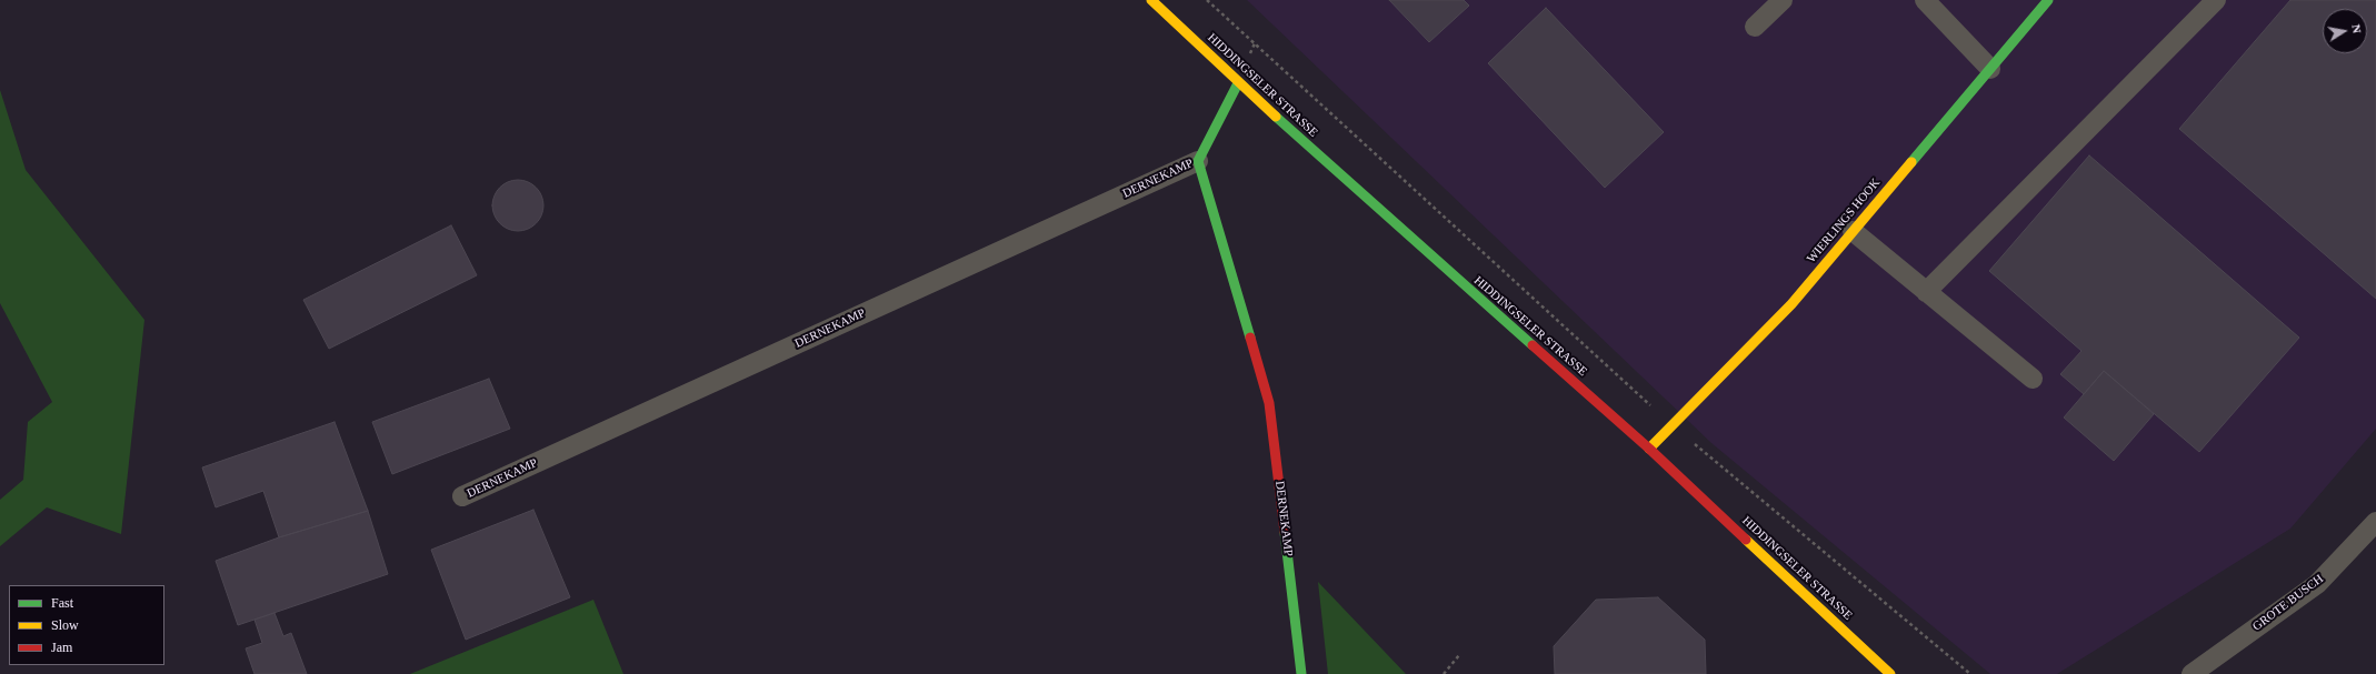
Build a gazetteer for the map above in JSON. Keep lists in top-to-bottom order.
{
  "streets": {
    "street": ["HIDDINGSELER STRASSE", "DERNEKAMP", "WIERLINGS HOOK"],
    "lane": ["GROTE BUSCH"]
  },
  "crossings": [
    ["HIDDINGSELER STRASSE", "DERNEKAMP"],
    ["HIDDINGSELER STRASSE", "WIERLINGS HOOK"]
  ],
  "legend": ["Fast", "Slow", "Jam"],
  "north": "right"
}
